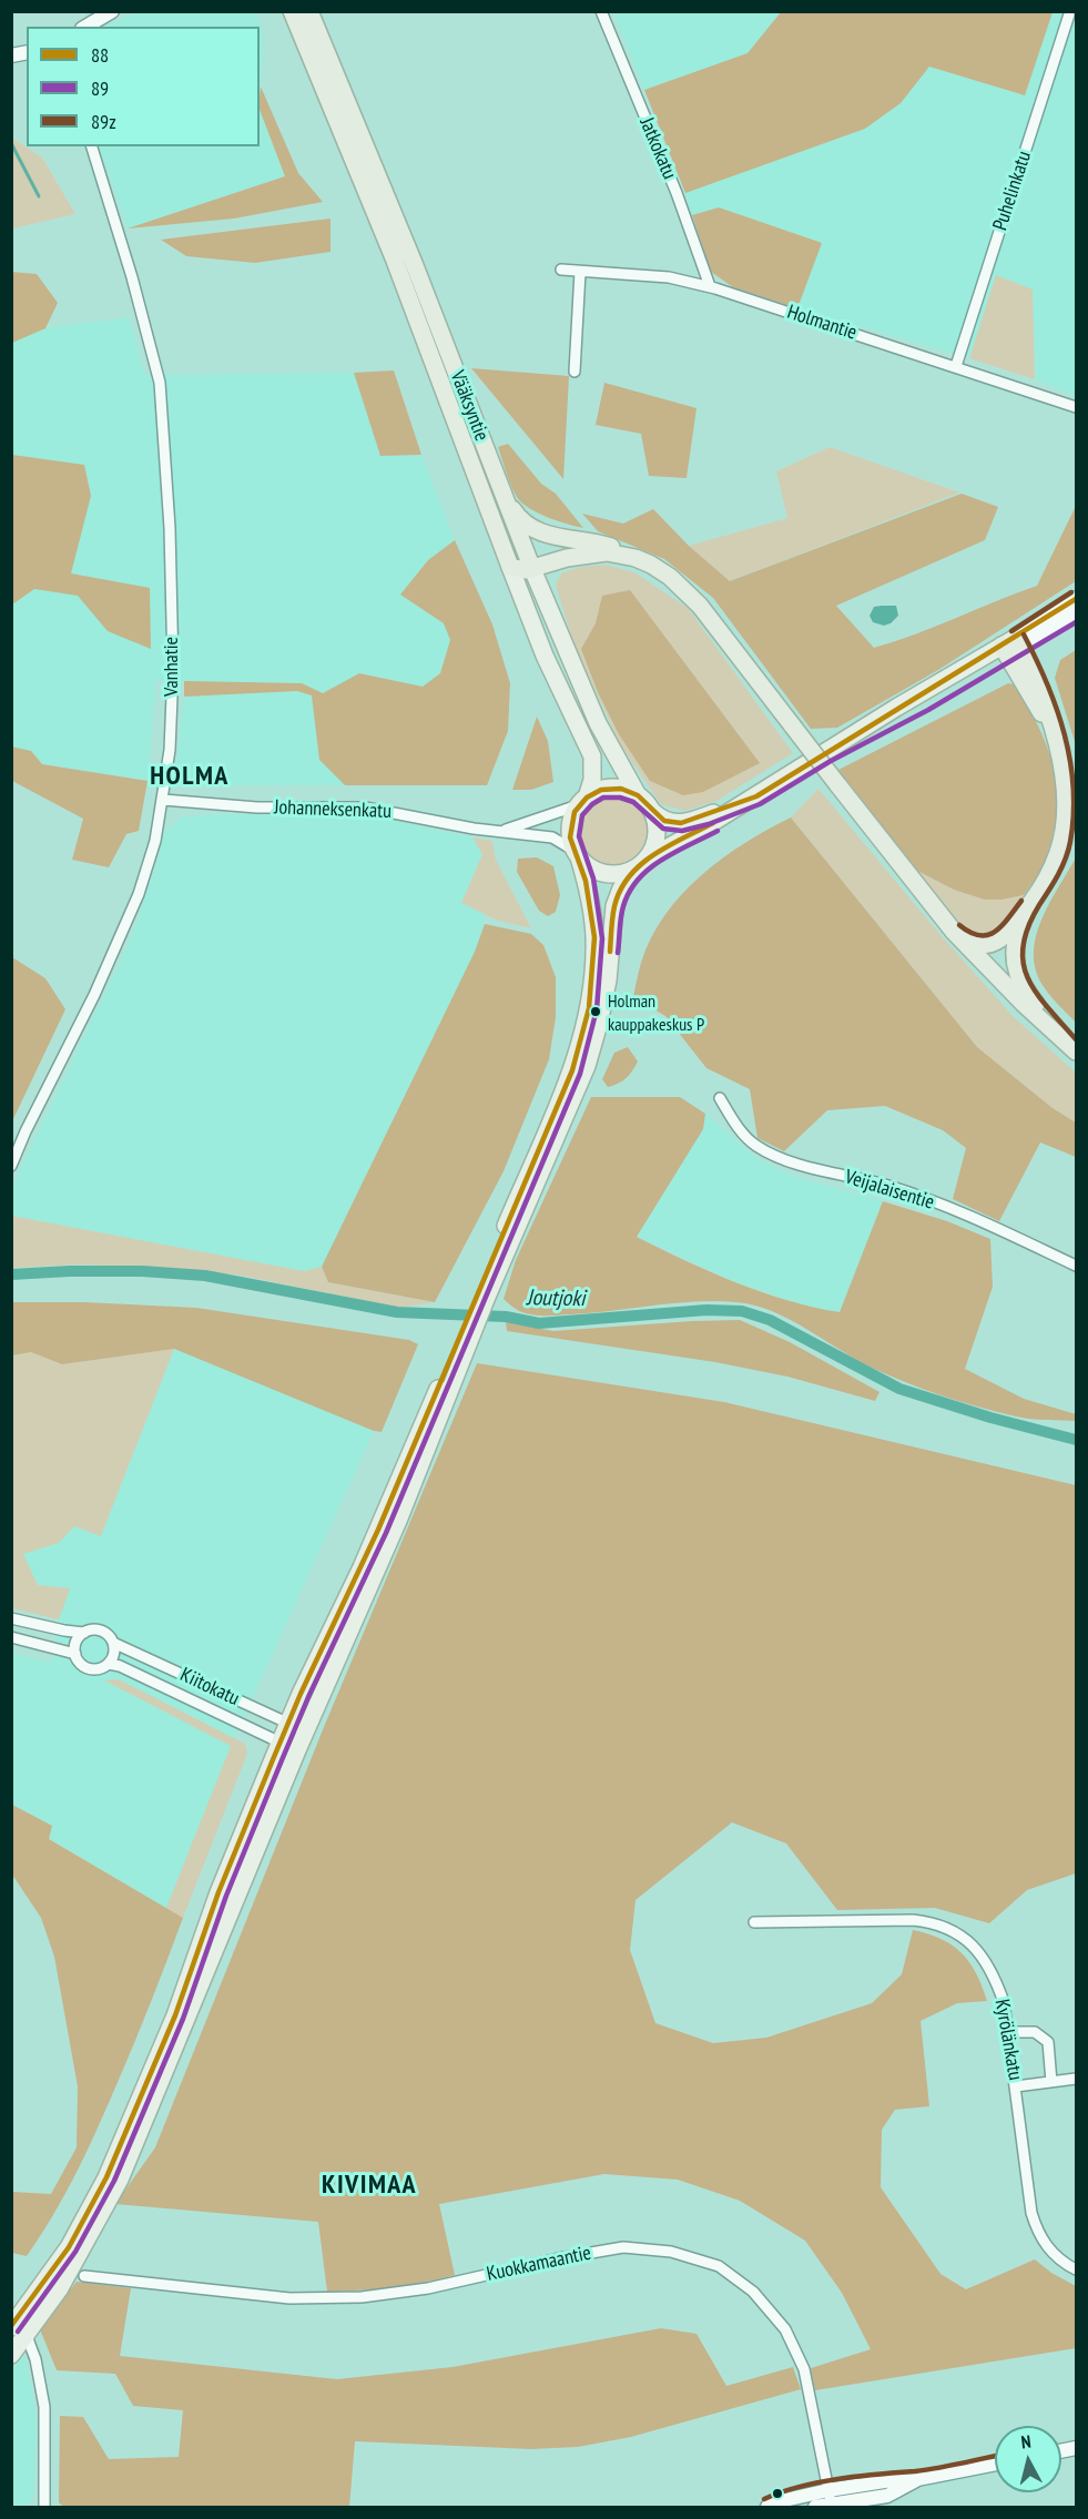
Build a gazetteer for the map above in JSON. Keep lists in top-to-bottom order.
{
  "streets": {
    "highway": ["Vääksyntie"],
    "street": [
      "Jatkokatu",
      "Puhelinkatu",
      "Holmantie",
      "Vanhatie",
      "Johanneksenkatu",
      "Veijalaisentie",
      "Kiitokatu",
      "Kyrölänkatu",
      "Kuokkamaantie"
    ]
  },
  "crossings": [
    ["Jatkokatu", "Holmantie"],
    ["Puhelinkatu", "Holmantie"],
    ["Vääksyntie", "Johanneksenkatu"],
    ["Vanhatie", "Johanneksenkatu"]
  ],
  "districts": ["HOLMA", "KIVIMAA"],
  "water": ["Joutjoki"],
  "places": ["Holman kauppakeskus P"],
  "lines": ["transit line 89z", "transit line 88", "transit line 89"],
  "legend": ["88", "89", "89z"],
  "north": "top"
}
